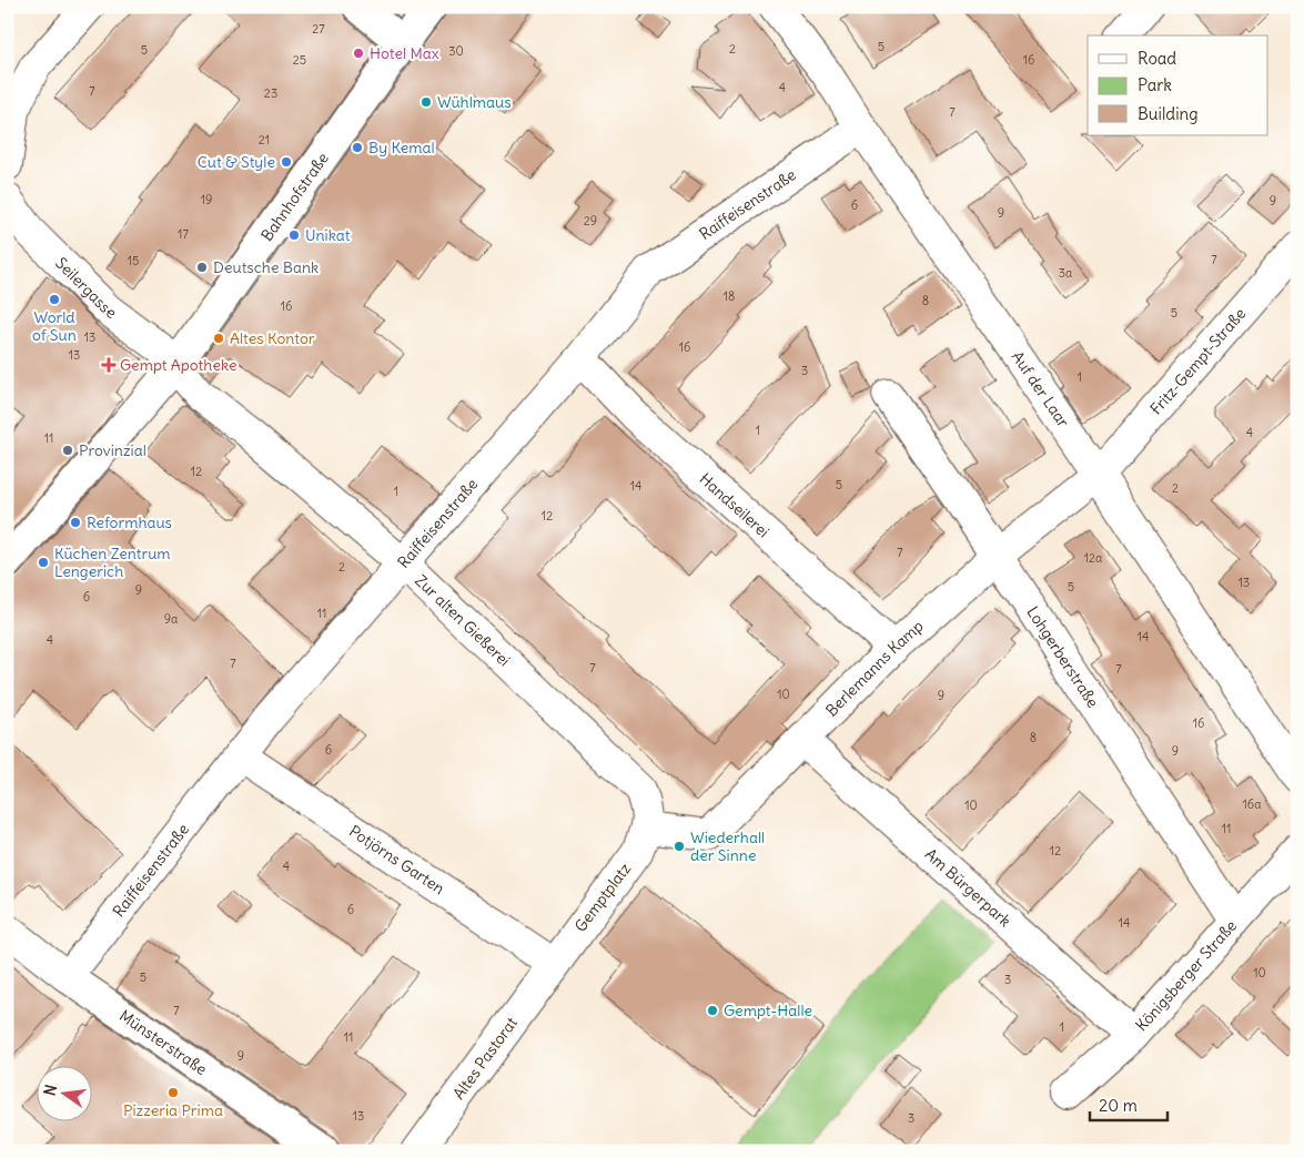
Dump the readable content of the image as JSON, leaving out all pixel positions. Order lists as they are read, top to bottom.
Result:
{
  "streets": {
    "street": [
      "Bahnhofstraße",
      "Raiffeisenstraße",
      "Seilergasse",
      "Fritz-Gempt-Straße",
      "Auf der Laar",
      "Handseilerei",
      "Zur alten Gießerei",
      "Lohgerberstraße",
      "Berlemanns Kamp",
      "Potjörns Garten",
      "Am Bürgerpark",
      "Gemptplatz",
      "Königsberger Straße",
      "Münsterstraße",
      "Altes Pastorat"
    ]
  },
  "crossings": [
    ["Bahnhofstraße", "Seilergasse"],
    ["Raiffeisenstraße", "Auf der Laar"],
    ["Raiffeisenstraße", "Handseilerei"],
    ["Raiffeisenstraße", "Zur alten Gießerei"],
    ["Raiffeisenstraße", "Potjörns Garten"],
    ["Raiffeisenstraße", "Münsterstraße"],
    ["Seilergasse", "Zur alten Gießerei"],
    ["Fritz-Gempt-Straße", "Auf der Laar"],
    ["Fritz-Gempt-Straße", "Berlemanns Kamp"],
    ["Auf der Laar", "Berlemanns Kamp"],
    ["Handseilerei", "Berlemanns Kamp"],
    ["Zur alten Gießerei", "Berlemanns Kamp"],
    ["Zur alten Gießerei", "Gemptplatz"],
    ["Lohgerberstraße", "Berlemanns Kamp"],
    ["Lohgerberstraße", "Königsberger Straße"],
    ["Berlemanns Kamp", "Am Bürgerpark"],
    ["Berlemanns Kamp", "Gemptplatz"],
    ["Potjörns Garten", "Gemptplatz"],
    ["Potjörns Garten", "Altes Pastorat"],
    ["Am Bürgerpark", "Königsberger Straße"],
    ["Gemptplatz", "Altes Pastorat"]
  ],
  "places": {
    "other": [
      "Hotel Max",
      "Wühlmaus",
      "By Kemal",
      "Cut & Style",
      "Unikat",
      "Deutsche Bank",
      "World of Sun",
      "Altes Kontor",
      "Provinzial",
      "Reformhaus",
      "Küchen Zentrum Lengerich",
      "Wiederhall der Sinne",
      "Gempt-Halle",
      "Pizzeria Prima"
    ],
    "health": ["Gempt Apotheke"]
  },
  "house_numbers": [
    "27",
    "5",
    "2",
    "5",
    "30",
    "25",
    "16",
    "4",
    "7",
    "23",
    "7",
    "21",
    "19",
    "9",
    "6",
    "9",
    "29",
    "17",
    "7",
    "15",
    "3a",
    "18",
    "8",
    "16",
    "5",
    "13",
    "16",
    "13",
    "3",
    "1",
    "1",
    "4",
    "11",
    "12",
    "5",
    "14",
    "2",
    "1",
    "12",
    "7",
    "12a",
    "2",
    "13",
    "5",
    "9",
    "6",
    "11",
    "9a",
    "14",
    "4",
    "7",
    "7",
    "7",
    "10",
    "9",
    "16",
    "8",
    "6",
    "9",
    "16a",
    "10",
    "11",
    "12",
    "4",
    "6",
    "14",
    "10",
    "5",
    "3",
    "7",
    "1",
    "11",
    "9",
    "13",
    "3"
  ],
  "legend": ["Road", "Park", "Building"],
  "scale_bar": "20 m",
  "north": "left"
}
